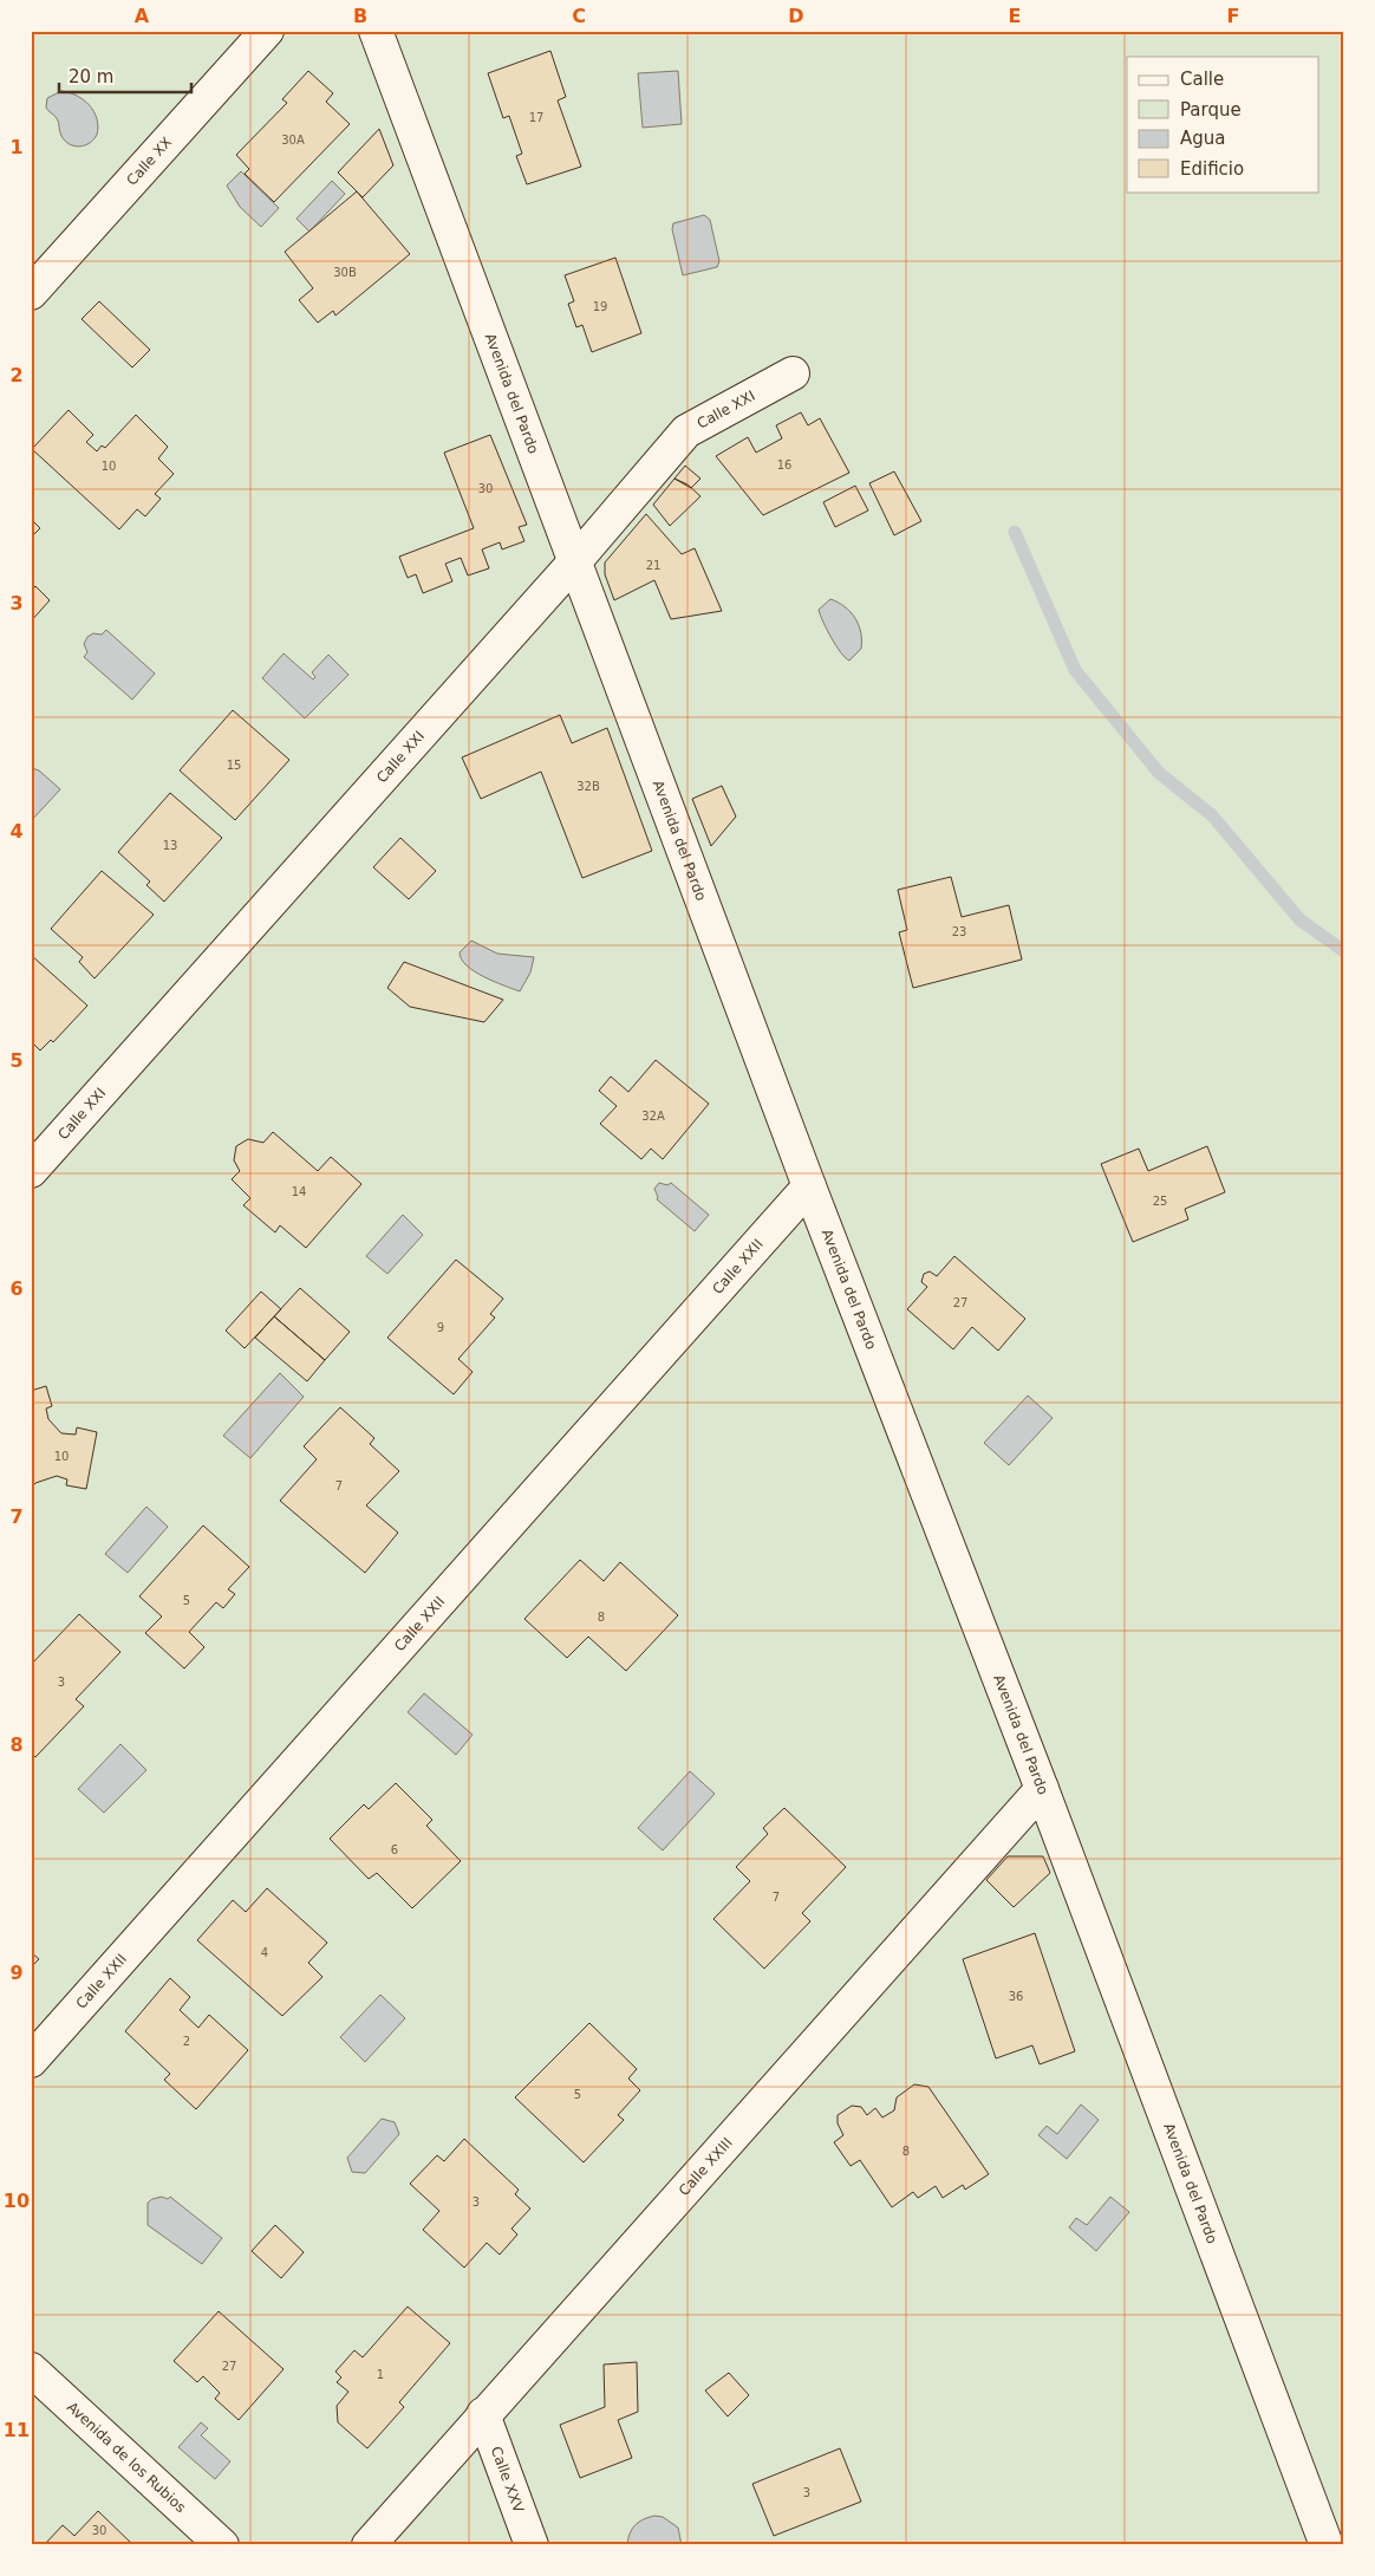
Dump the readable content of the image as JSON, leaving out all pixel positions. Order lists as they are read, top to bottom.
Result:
{
  "streets": {
    "street": [
      "Calle XX",
      "Avenida del Pardo",
      "Calle XXI",
      "Calle XXII",
      "Calle XXIII",
      "Avenida de los Rubios",
      "Calle XXV"
    ]
  },
  "crossings": [
    ["Avenida del Pardo", "Calle XXI"],
    ["Avenida del Pardo", "Calle XXII"],
    ["Avenida del Pardo", "Calle XXIII"],
    ["Calle XXIII", "Calle XXV"]
  ],
  "house_numbers": [
    "17",
    "30A",
    "30B",
    "19",
    "16",
    "10",
    "30",
    "21",
    "15",
    "32B",
    "13",
    "23",
    "32A",
    "14",
    "25",
    "27",
    "9",
    "10",
    "7",
    "5",
    "8",
    "3",
    "6",
    "7",
    "4",
    "36",
    "2",
    "5",
    "8",
    "3",
    "27",
    "1",
    "3",
    "30"
  ],
  "legend": [
    "Calle",
    "Parque",
    "Agua",
    "Edificio"
  ],
  "scale_bar": "20 m",
  "grid": {
    "columns": [
      "A",
      "B",
      "C",
      "D",
      "E",
      "F"
    ],
    "rows": [
      "1",
      "2",
      "3",
      "4",
      "5",
      "6",
      "7",
      "8",
      "9",
      "10",
      "11"
    ]
  }
}
